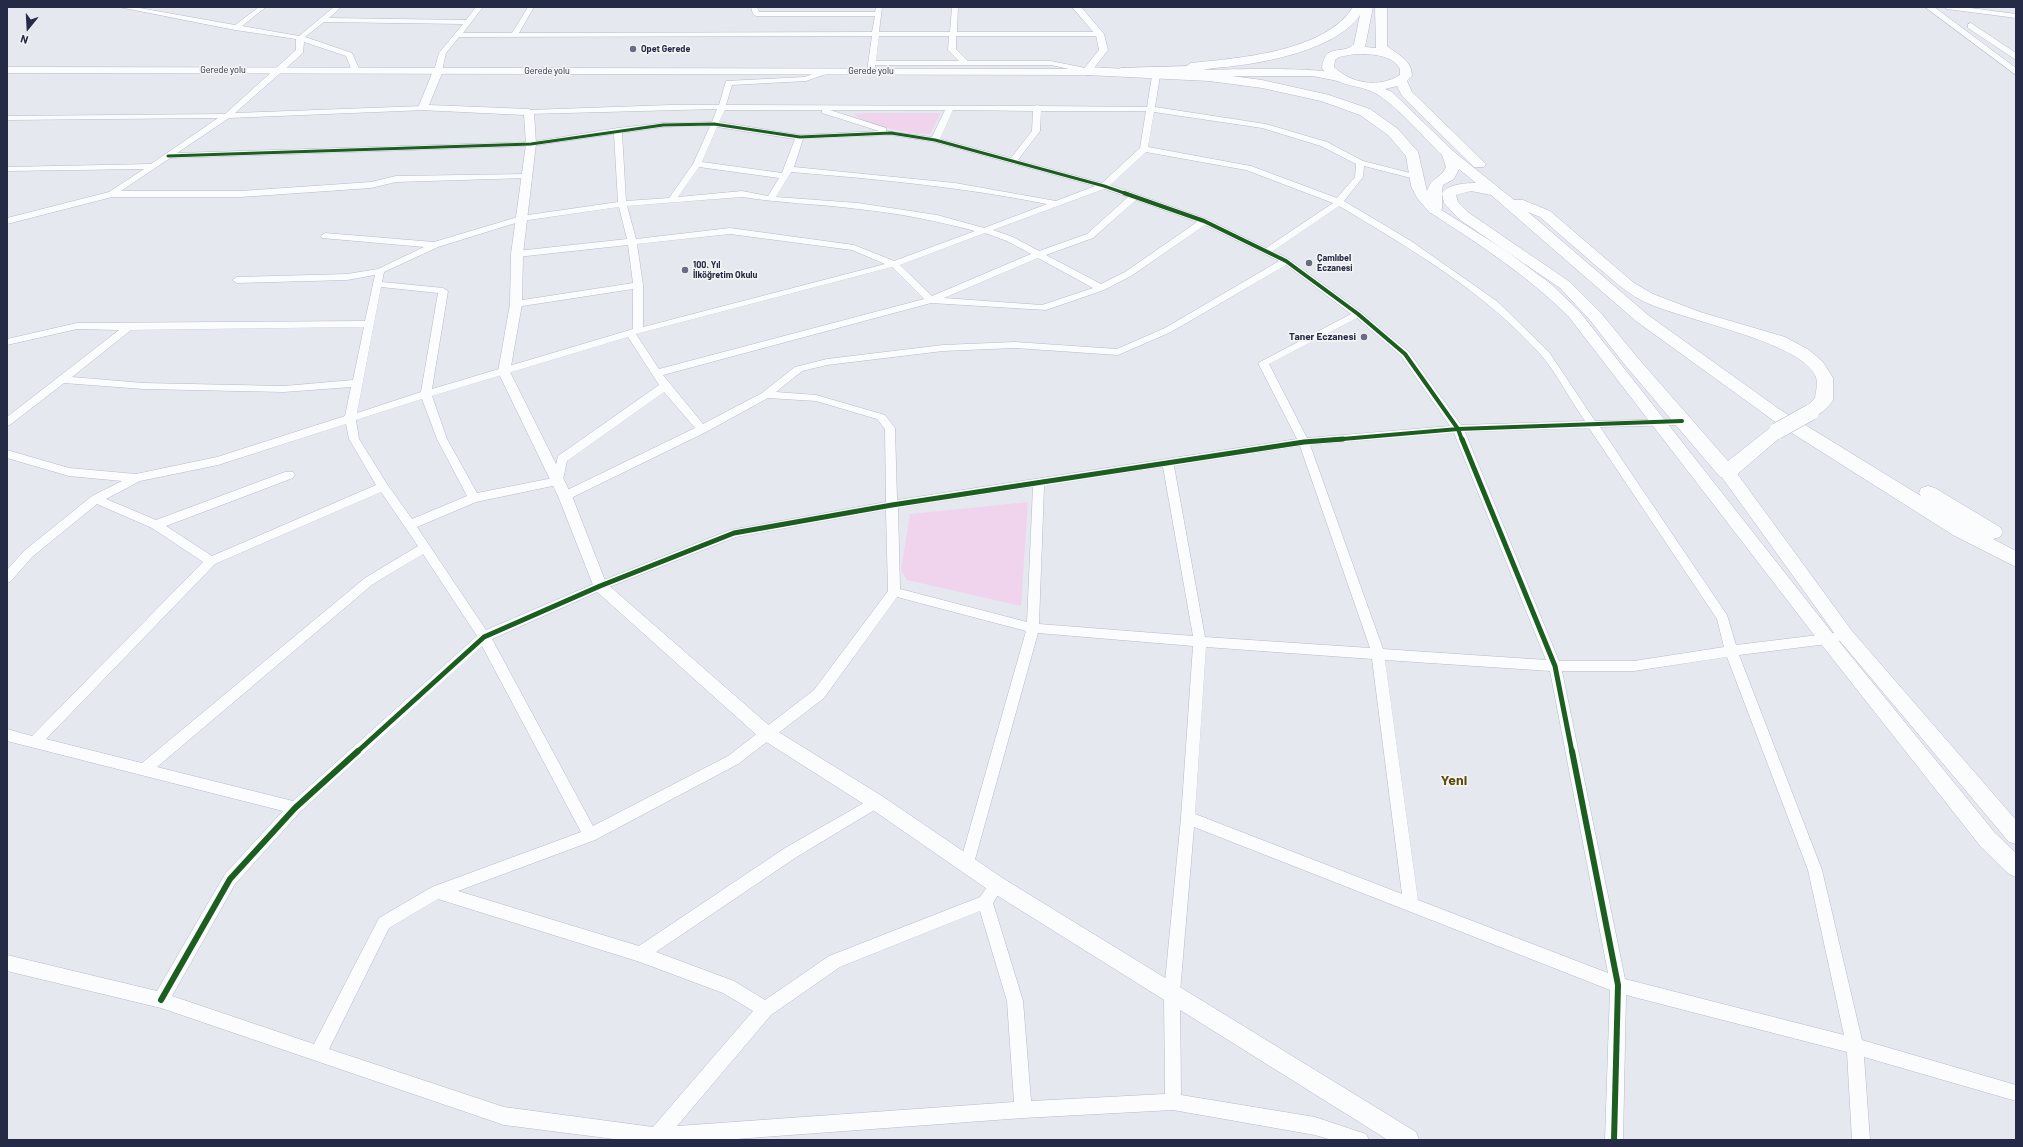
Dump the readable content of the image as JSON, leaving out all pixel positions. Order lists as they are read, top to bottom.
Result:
{
  "streets": {
    "main road": ["Gerede yolu"]
  },
  "districts": ["Yeni"],
  "places": [
    "Opet Gerede",
    "Çamlıbel Eczanesi",
    "100. Yıl İlköğretim Okulu",
    "Taner Eczanesi"
  ],
  "north": "bottom"
}
